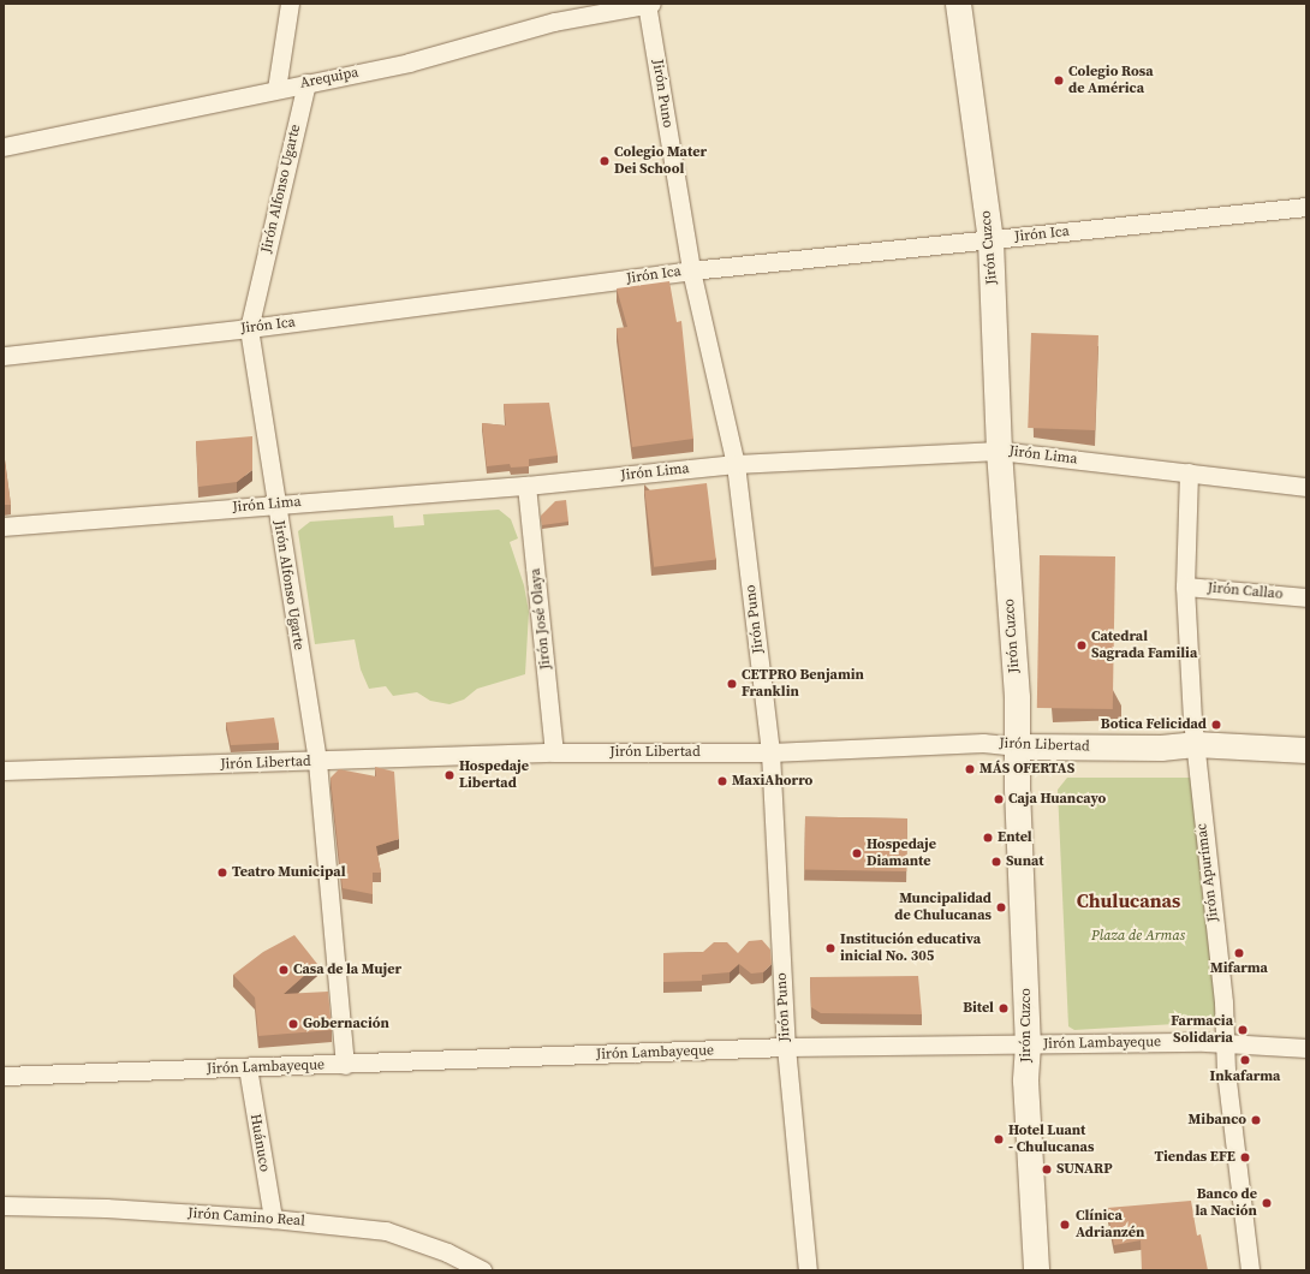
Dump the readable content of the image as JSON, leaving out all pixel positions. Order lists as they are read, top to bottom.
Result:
{
  "streets": {
    "street": [
      "Arequipa",
      "Jirón Puno",
      "Jirón Alfonso Ugarte",
      "Jirón Ica",
      "Jirón Cuzco",
      "Jirón Lima",
      "Jirón Callao",
      "Jirón José Olaya",
      "Jirón Libertad",
      "Jirón Apurímac",
      "Jirón Lambayeque",
      "Huánuco",
      "Jirón Camino Real"
    ]
  },
  "crossings": [
    ["Arequipa", "Jirón Puno"],
    ["Arequipa", "Jirón Alfonso Ugarte"],
    ["Jirón Puno", "Jirón Ica"],
    ["Jirón Puno", "Jirón Lima"],
    ["Jirón Puno", "Jirón Libertad"],
    ["Jirón Puno", "Jirón Lambayeque"],
    ["Jirón Alfonso Ugarte", "Jirón Ica"],
    ["Jirón Alfonso Ugarte", "Jirón Lima"],
    ["Jirón Alfonso Ugarte", "Jirón Libertad"],
    ["Jirón Alfonso Ugarte", "Jirón Lambayeque"],
    ["Jirón Ica", "Jirón Cuzco"],
    ["Jirón Cuzco", "Jirón Lima"],
    ["Jirón Cuzco", "Jirón Libertad"],
    ["Jirón Cuzco", "Jirón Lambayeque"],
    ["Jirón Lima", "Jirón José Olaya"],
    ["Jirón Lima", "Jirón Apurímac"],
    ["Jirón Callao", "Jirón Apurímac"],
    ["Jirón José Olaya", "Jirón Libertad"],
    ["Jirón Libertad", "Jirón Apurímac"],
    ["Jirón Apurímac", "Jirón Lambayeque"],
    ["Jirón Lambayeque", "Huánuco"],
    ["Huánuco", "Jirón Camino Real"]
  ],
  "districts": ["Chulucanas"],
  "parks": ["Plaza de Armas"],
  "places": [
    "Colegio Rosa de América",
    "Colegio Mater Dei School",
    "Catedral Sagrada Familia",
    "CETPRO Benjamin Franklin",
    "Botica Felicidad",
    "MÁS OFERTAS",
    "Hospedaje Libertad",
    "MaxiAhorro",
    "Caja Huancayo",
    "Entel",
    "Hospedaje Diamante",
    "Sunat",
    "Teatro Municipal",
    "Muncipalidad de Chulucanas",
    "Institución educativa inicial No. 305",
    "Mifarma",
    "Casa de la Mujer",
    "Bitel",
    "Gobernación",
    "Farmacia Solidaria",
    "Inkafarma",
    "Mibanco",
    "Hotel Luant - Chulucanas",
    "Tiendas EFE",
    "SUNARP",
    "Banco de la Nación",
    "Clínica Adrianzén"
  ]
}
